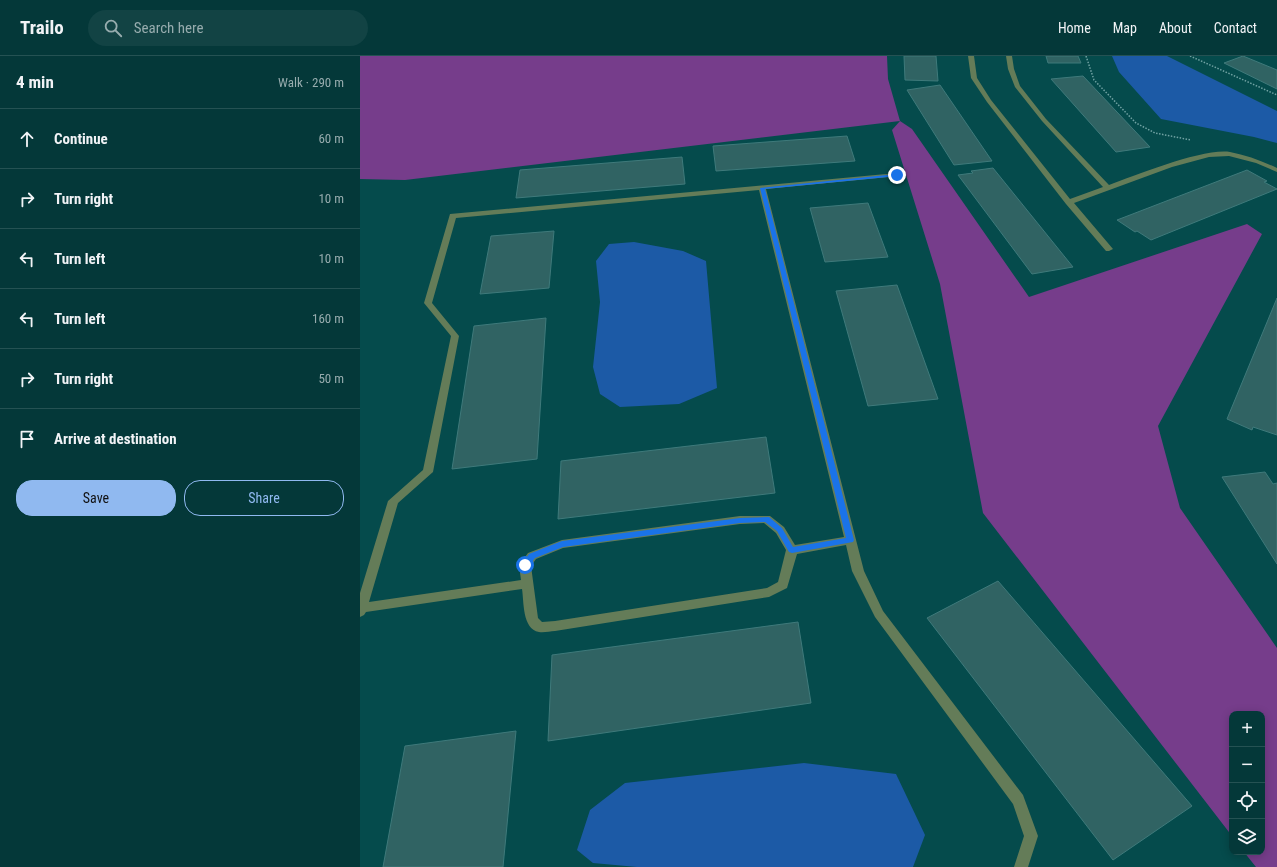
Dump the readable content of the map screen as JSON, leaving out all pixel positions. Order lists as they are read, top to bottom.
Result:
{
  "page": {
    "header": "Trailo",
    "search": "Search here",
    "nav": [
      "Home",
      "Map",
      "About",
      "Contact"
    ],
    "heading": ["4 min", "Walk · 290 m"],
    "list": [
      ["Continue", "60 m"],
      ["Turn right", "10 m"],
      ["Turn left", "10 m"],
      ["Turn left", "160 m"],
      ["Turn right", "50 m"],
      "Arrive at destination"
    ],
    "buttons": ["Save", "Share"],
    "map_buttons": ["+", "−"]
  }
}
